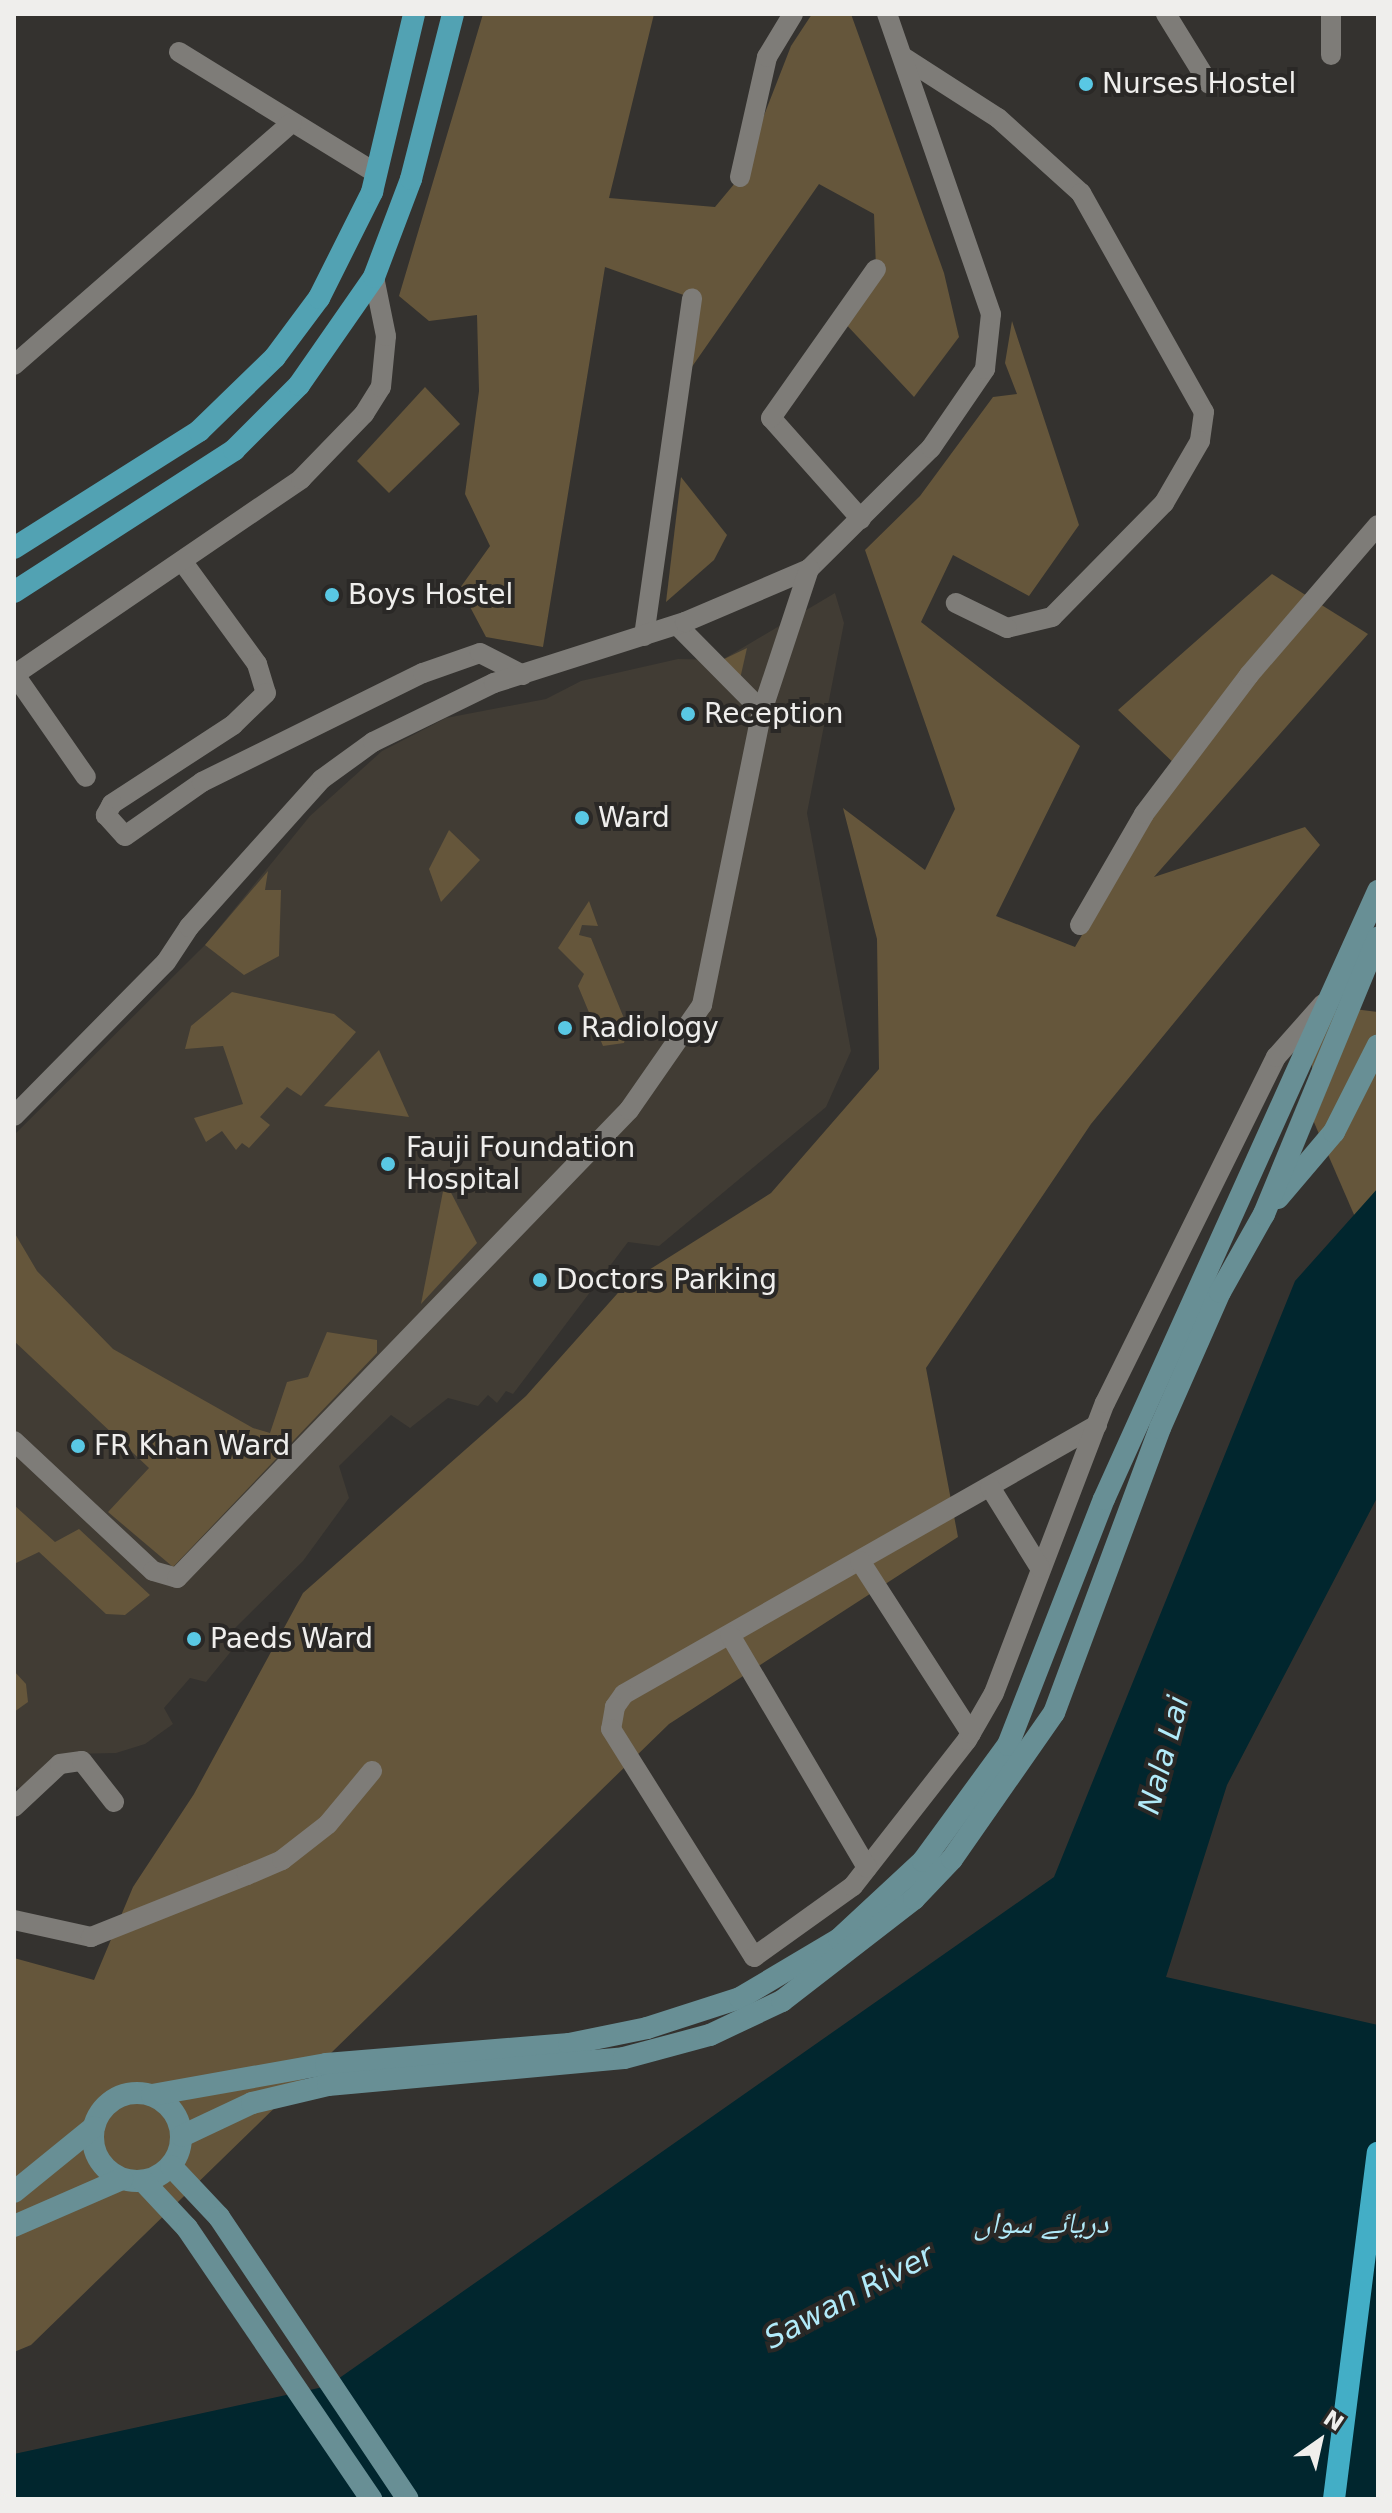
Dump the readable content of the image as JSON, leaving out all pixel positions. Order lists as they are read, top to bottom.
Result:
{
  "water": ["Nala Lai", "دریائے سواں", "Sawan River"],
  "places": [
    "Nurses Hostel",
    "Boys Hostel",
    "Reception",
    "Ward",
    "Radiology",
    "Fauji Foundation Hospital",
    "Doctors Parking",
    "FR Khan Ward",
    "Paeds Ward"
  ],
  "north": "top right"
}
